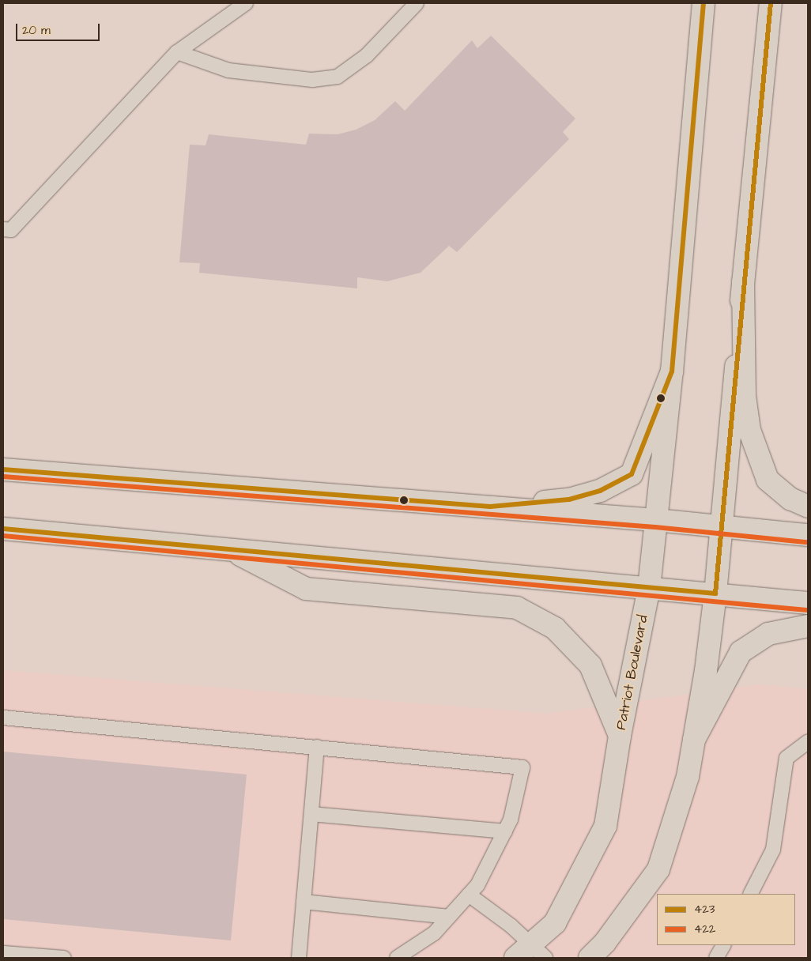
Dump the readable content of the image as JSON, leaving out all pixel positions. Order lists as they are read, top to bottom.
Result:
{
  "streets": {
    "main road": ["Patriot Boulevard"]
  },
  "lines": ["transit line 423", "transit line 422"],
  "legend": ["423", "422"],
  "scale_bar": "20 m"
}
